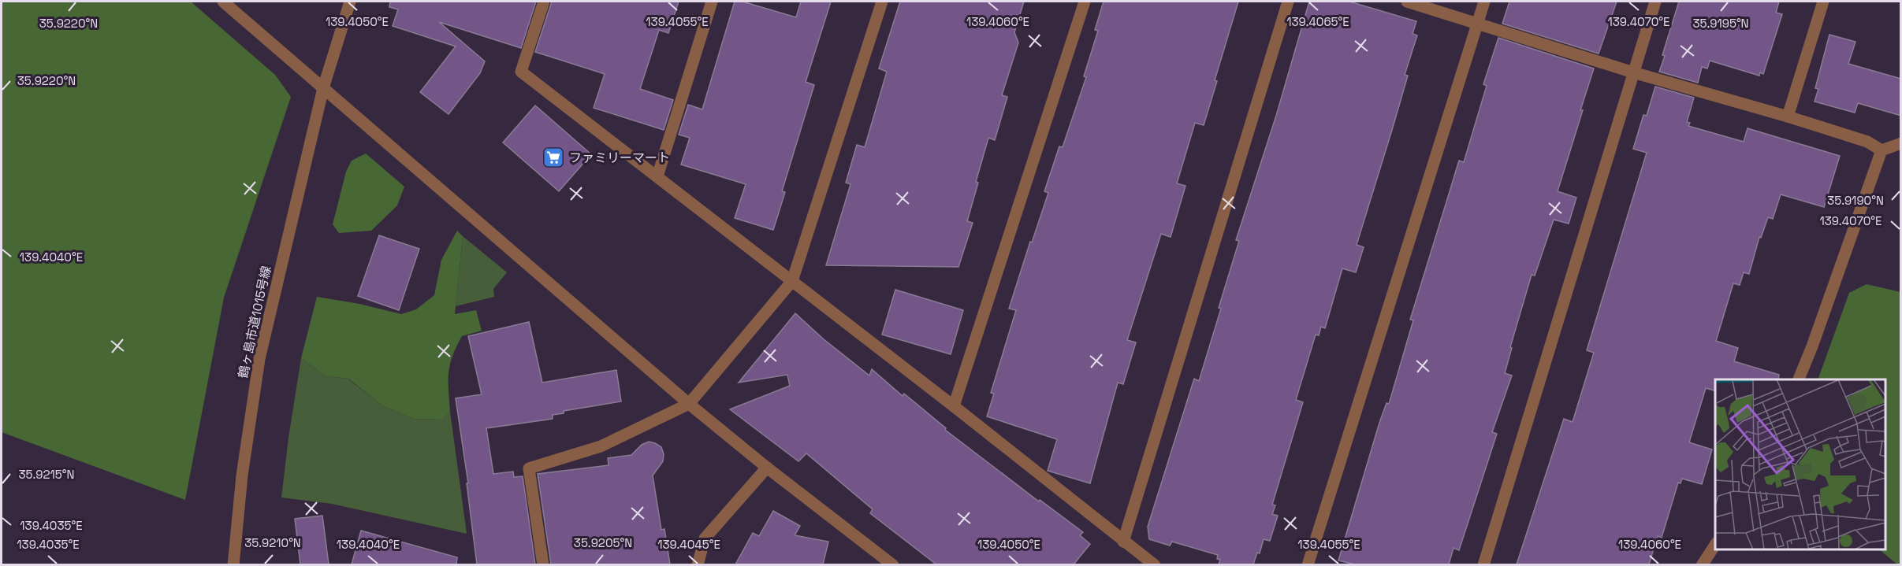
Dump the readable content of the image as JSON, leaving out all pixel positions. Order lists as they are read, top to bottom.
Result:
{
  "streets": {
    "street": ["鶴ヶ島市道1015号線"]
  },
  "places": {
    "supermarket": ["ファミリーマート"]
  },
  "coordinates": [
    "139.4060°E",
    "139.4050°E",
    "139.4055°E",
    "139.4065°E",
    "139.4070°E",
    "35.9220°N",
    "35.9195°N",
    "35.9190°N",
    "139.4040°E",
    "35.9215°N",
    "139.4035°E",
    "35.9210°N",
    "35.9205°N",
    "139.4045°E"
  ]
}
